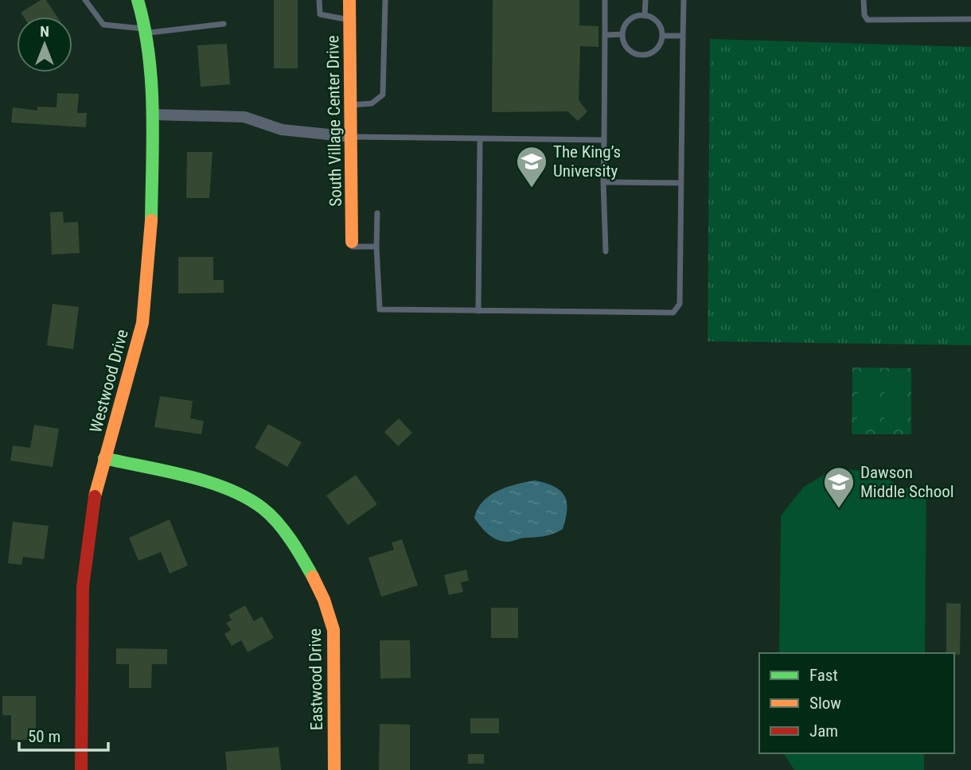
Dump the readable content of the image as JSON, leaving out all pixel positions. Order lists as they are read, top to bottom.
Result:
{
  "streets": {
    "street": ["South Village Center Drive", "Westwood Drive", "Eastwood Drive"]
  },
  "crossings": [
    ["Westwood Drive", "Eastwood Drive"]
  ],
  "places": {
    "school or university": ["The King’s University", "Dawson Middle School"]
  },
  "legend": ["Fast", "Slow", "Jam"],
  "scale_bar": "50 m",
  "north": "top"
}
